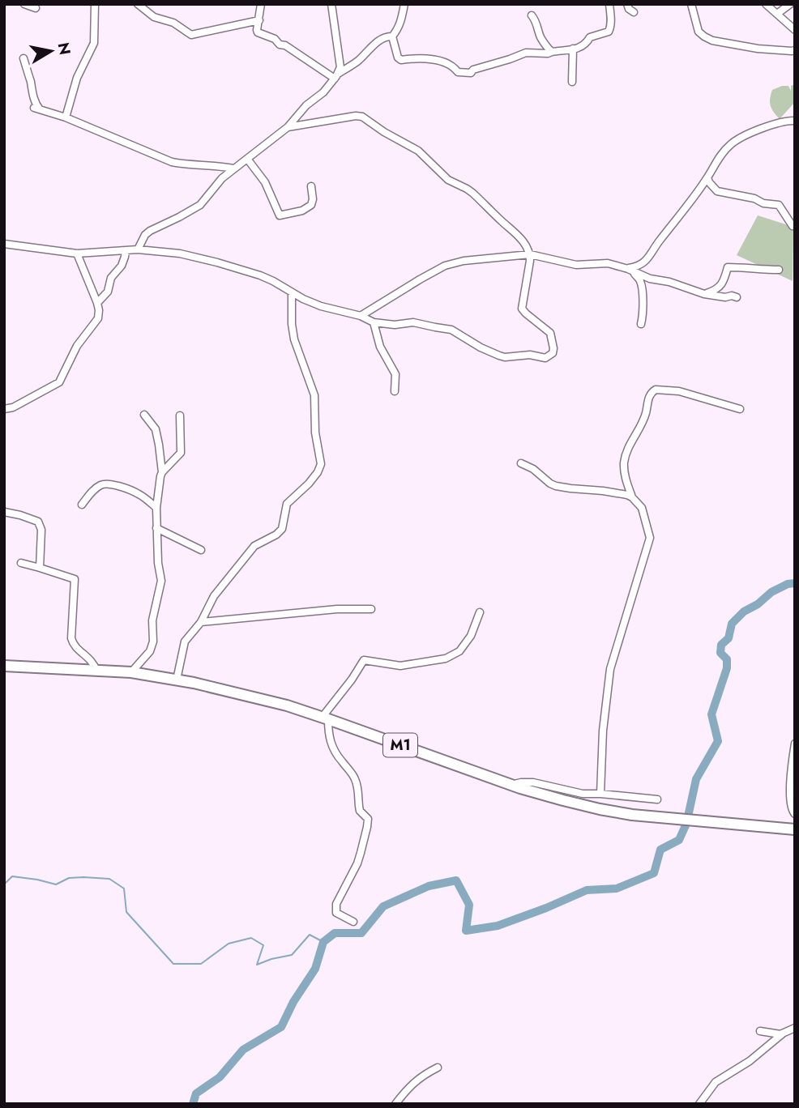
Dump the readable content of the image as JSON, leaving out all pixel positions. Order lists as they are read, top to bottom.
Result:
{
  "streets": {
    "highway": ["M1"]
  },
  "north": "right"
}
